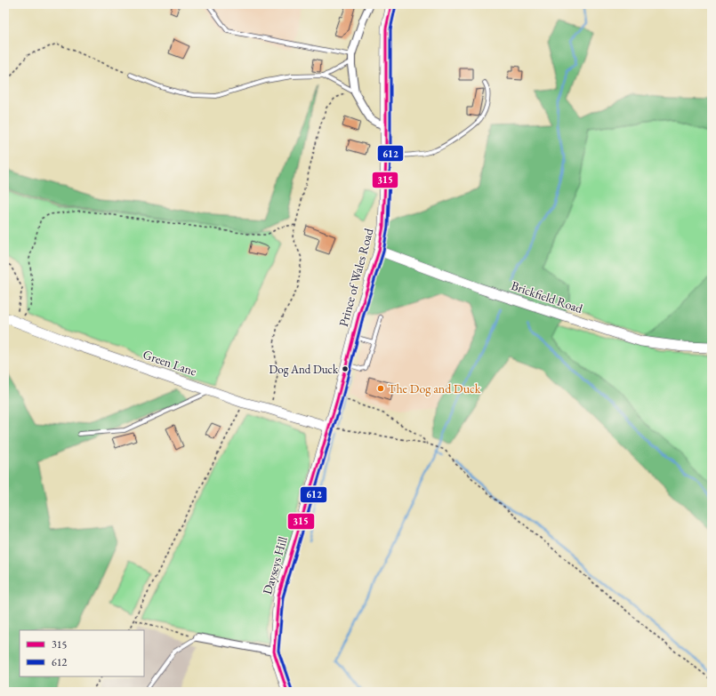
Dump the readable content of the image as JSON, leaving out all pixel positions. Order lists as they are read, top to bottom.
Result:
{
  "streets": {
    "street": [
      "Prince of Wales Road",
      "Brickfield Road",
      "Green Lane",
      "Dayseys Hill"
    ]
  },
  "crossings": [
    ["Prince of Wales Road", "Brickfield Road"],
    ["Prince of Wales Road", "Green Lane"],
    ["Prince of Wales Road", "Dayseys Hill"],
    ["Green Lane", "Dayseys Hill"]
  ],
  "places": ["Dog And Duck", "The Dog and Duck"],
  "lines": ["transit line 315", "transit line 612"],
  "legend": ["315", "612"]
}
